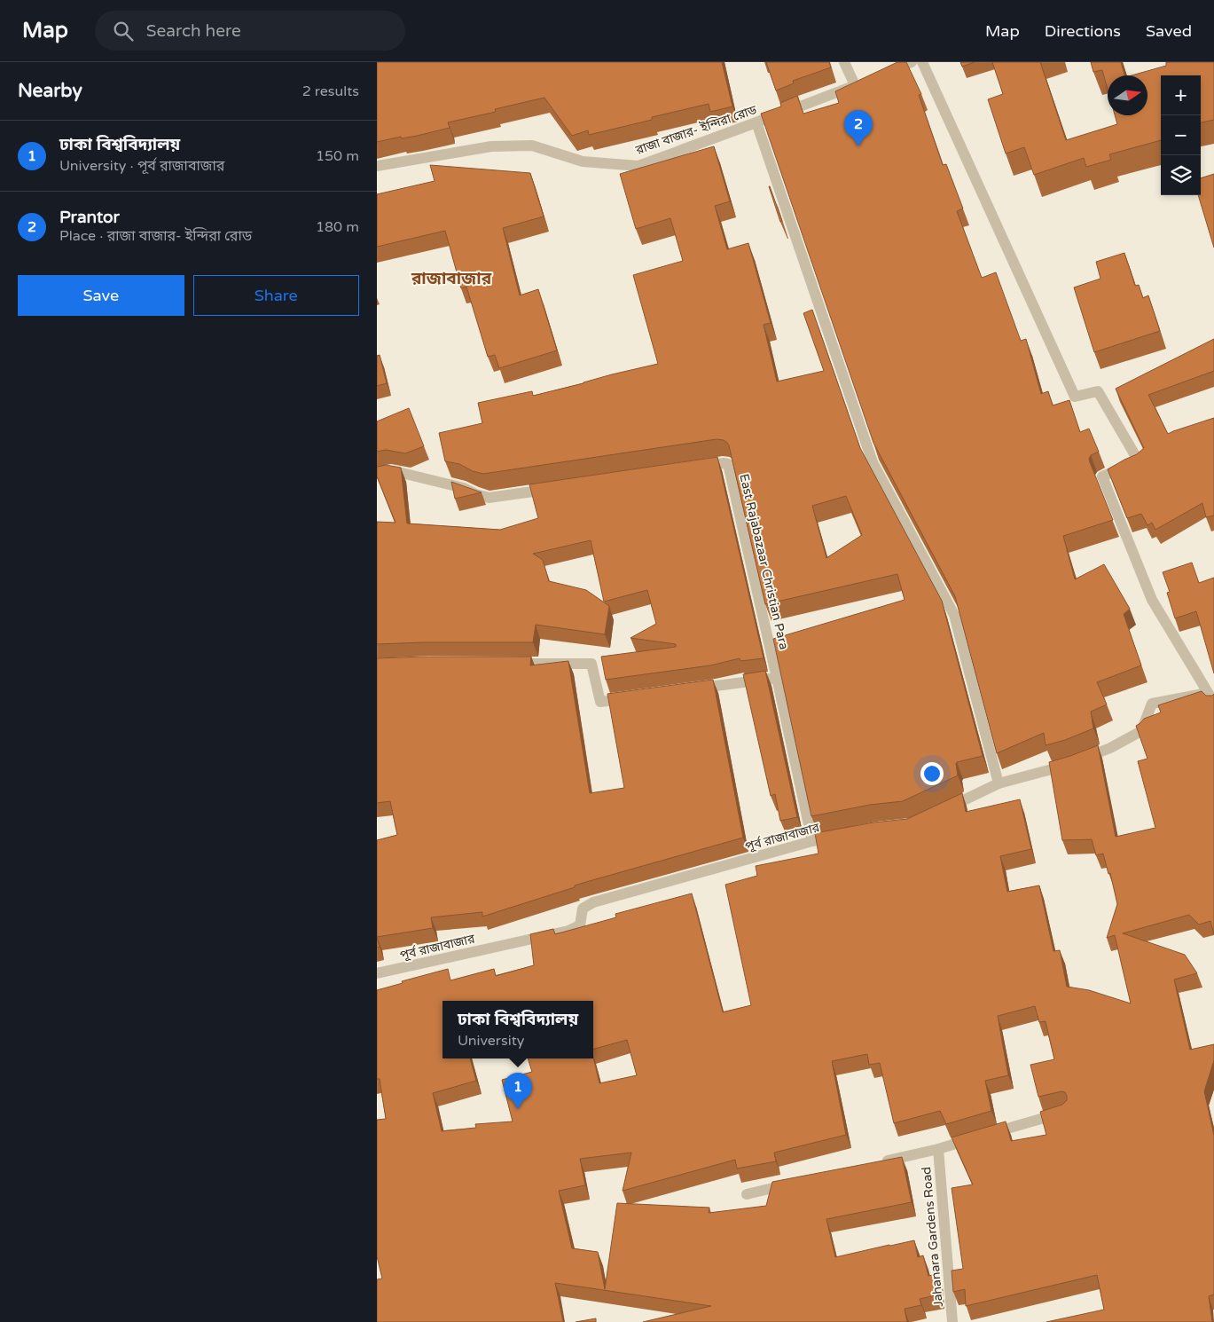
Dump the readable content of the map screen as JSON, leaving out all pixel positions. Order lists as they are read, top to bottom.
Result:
{
  "streets": {
    "street": [
      "রাজা বাজার- ইন্দিরা রোড",
      "East Rajabazaar Christian Para",
      "পূর্ব রাজাবাজার",
      "Jahanara Gardens Road"
    ]
  },
  "crossings": [
    ["East Rajabazaar Christian Para", "পূর্ব রাজাবাজার"]
  ],
  "districts": ["রাজাবাজার"],
  "north": "right",
  "page": {
    "header": "Map",
    "search": "Search here",
    "nav": ["Map", "Directions", "Saved"],
    "heading": ["Nearby", "2 results"],
    "map_buttons": ["+", "−"],
    "pins": ["2", "1"],
    "list": [
      {
        "mark": "1",
        "name": "ঢাকা বিশ্ববিদ্যালয়",
        "note": "University · পূর্ব রাজাবাজার",
        "value": "150 m"
      },
      {
        "mark": "2",
        "name": "Prantor",
        "note": "Place · রাজা বাজার- ইন্দিরা রোড",
        "value": "180 m"
      }
    ],
    "buttons": ["Save", "Share"],
    "popup": ["ঢাকা বিশ্ববিদ্যালয়", "University"]
  }
}
